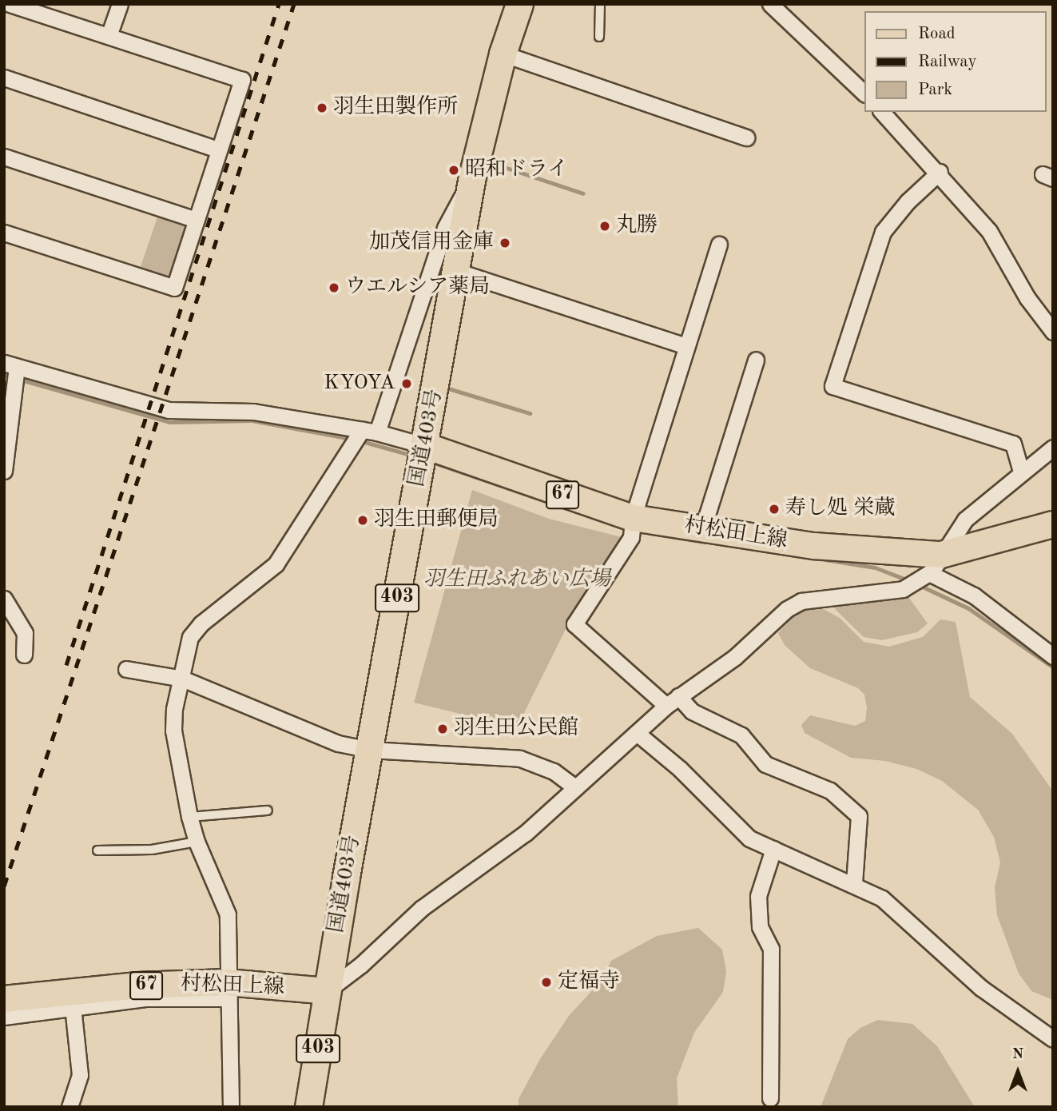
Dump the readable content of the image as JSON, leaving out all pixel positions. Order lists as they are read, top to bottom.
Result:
{
  "streets": {
    "highway": ["国道403号", "403"],
    "main road": ["67", "村松田上線"]
  },
  "crossings": [
    ["国道403号", "村松田上線"]
  ],
  "parks": ["羽生田ふれあい広場"],
  "places": [
    "羽生田製作所",
    "昭和ドライ",
    "丸勝",
    "加茂信用金庫",
    "ウエルシア薬局",
    "KYOYA",
    "寿し処 栄蔵",
    "羽生田郵便局",
    "羽生田公民館",
    "定福寺"
  ],
  "legend": ["Road", "Railway", "Park"],
  "north": "top"
}
